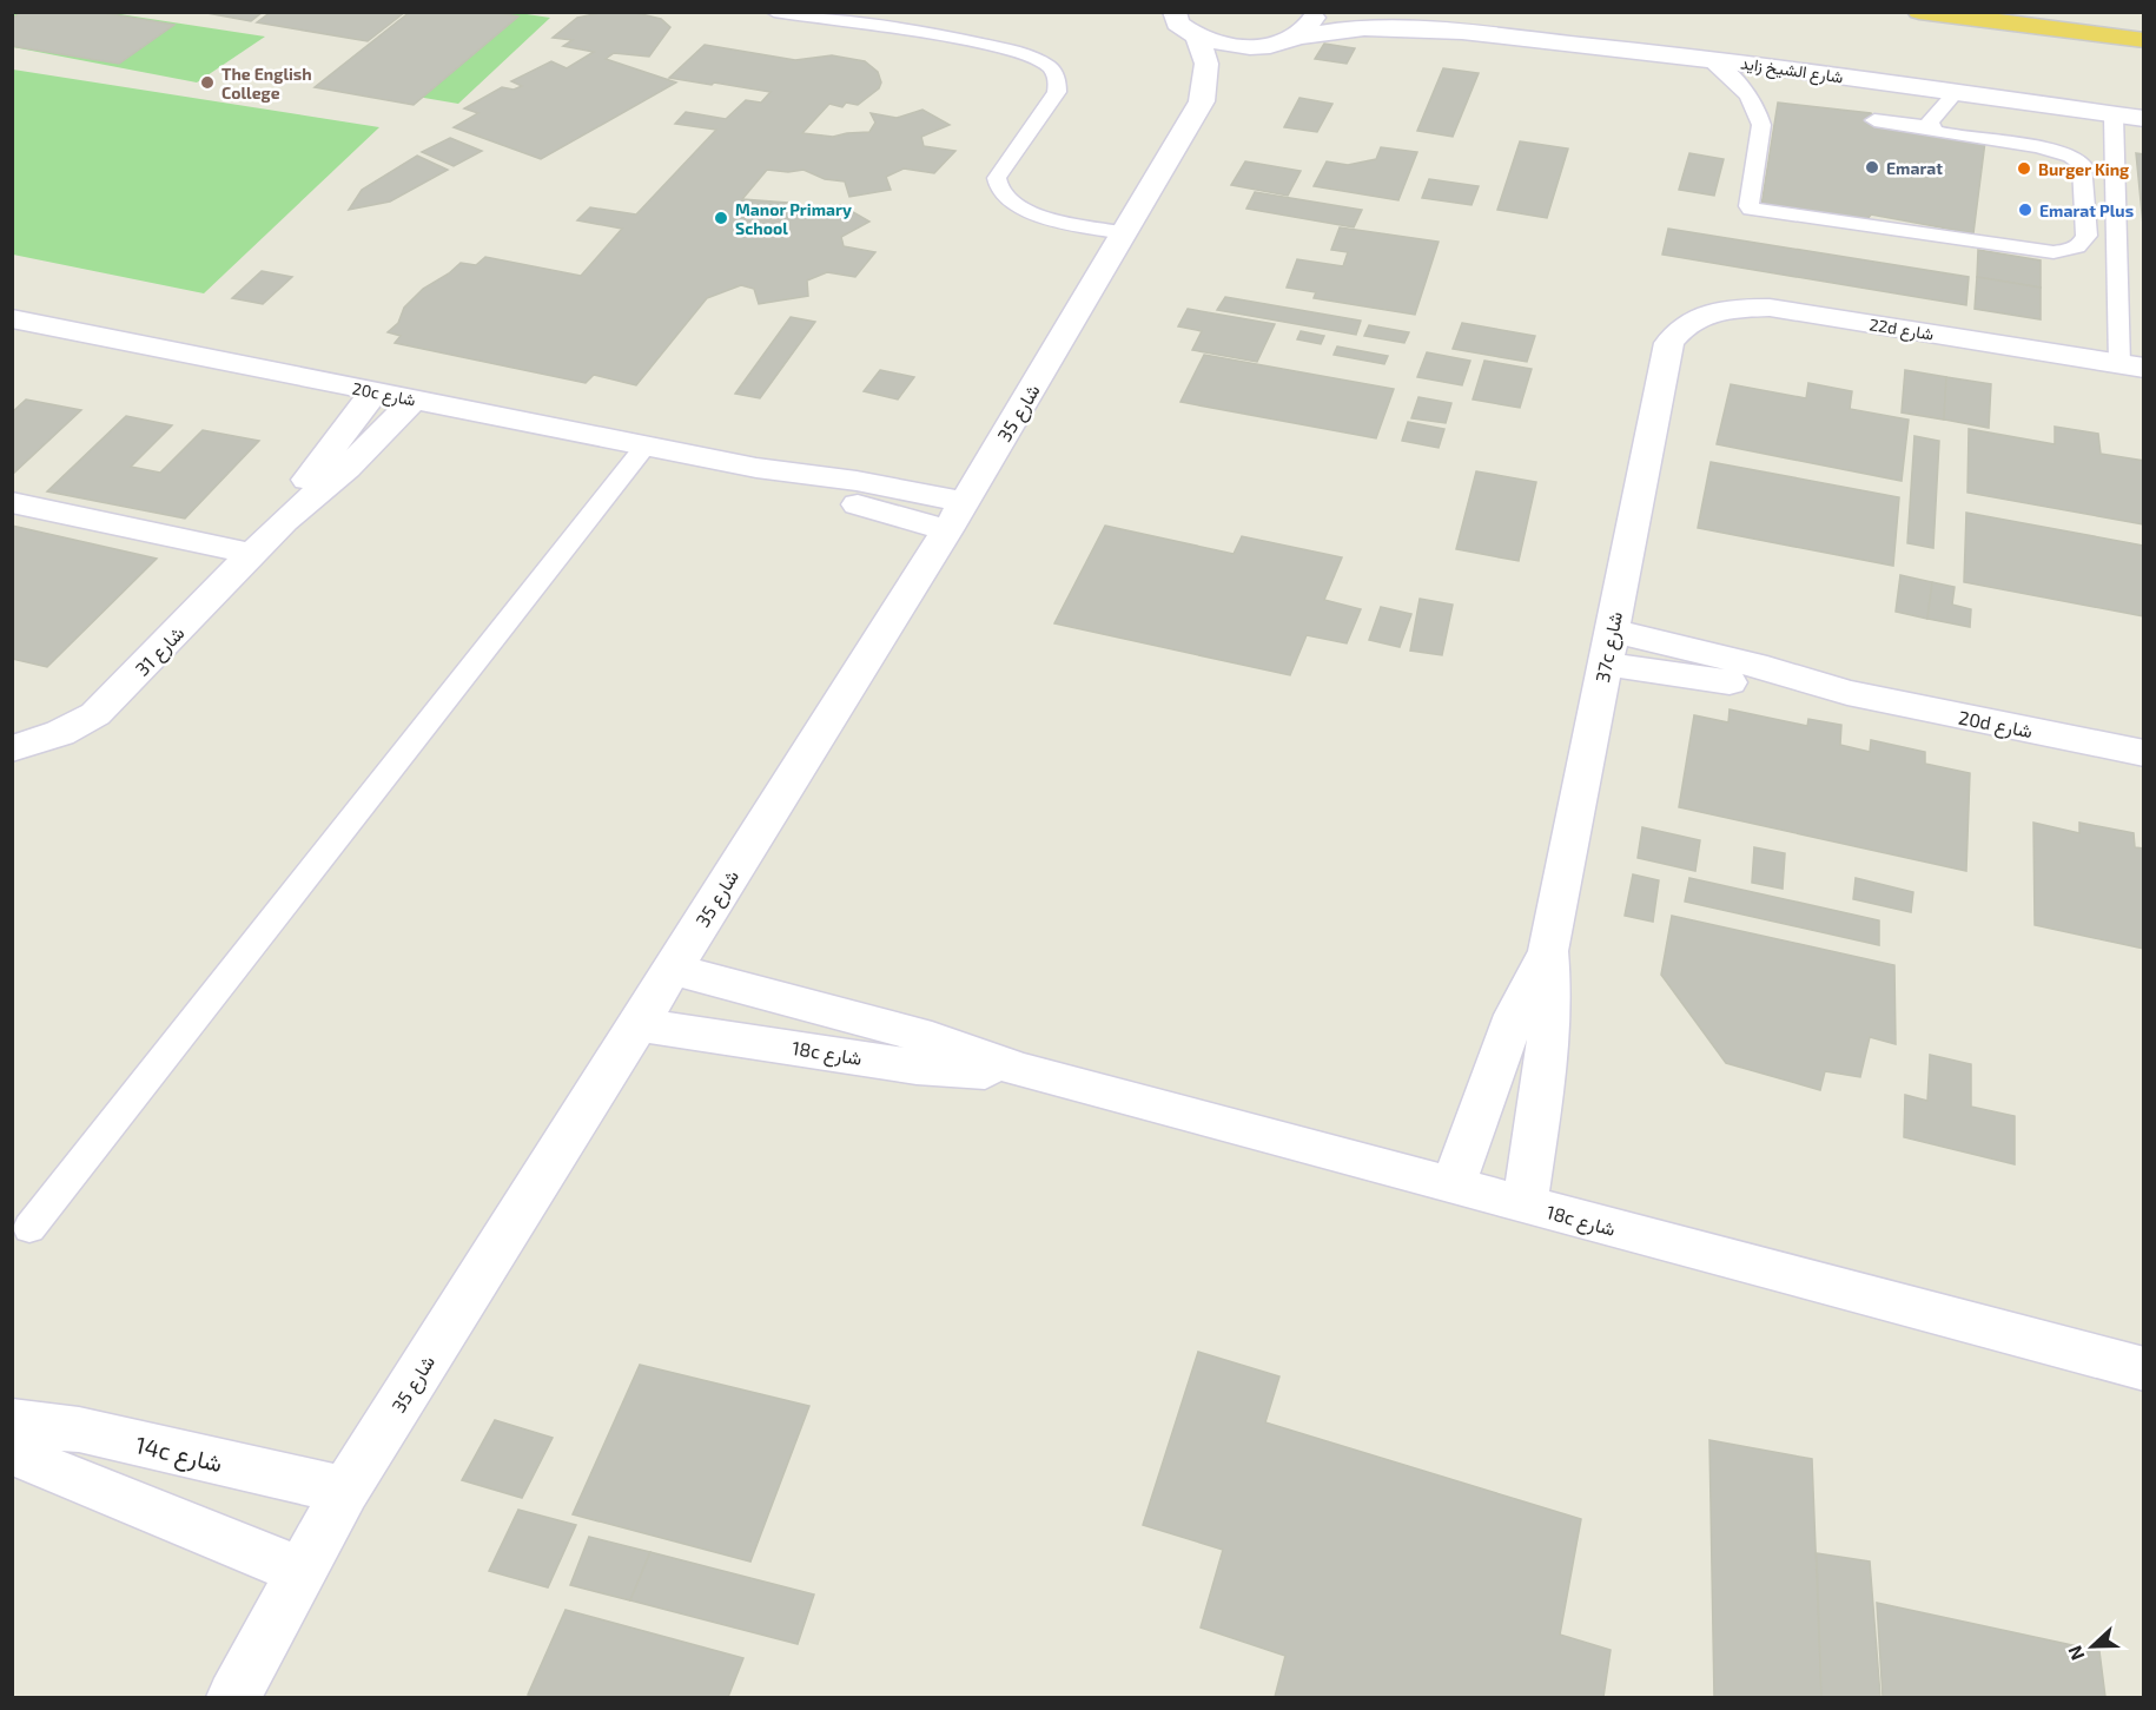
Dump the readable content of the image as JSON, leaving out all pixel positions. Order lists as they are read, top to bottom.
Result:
{
  "streets": {
    "street": [
      "شارع الشيخ زايد",
      "22d شارع",
      "20c شارع",
      "شارع 35",
      "37c شارع",
      "شارع 31",
      "20d شارع",
      "18c شارع",
      "14c شارع"
    ]
  },
  "crossings": [
    ["22d شارع", "37c شارع"],
    ["20c شارع", "شارع 35"],
    ["20c شارع", "شارع 31"],
    ["شارع 35", "18c شارع"],
    ["شارع 35", "14c شارع"],
    ["37c شارع", "20d شارع"],
    ["37c شارع", "18c شارع"]
  ],
  "places": [
    "The English College",
    "Emarat",
    "Burger King",
    "Emarat Plus",
    "Manor Primary School"
  ],
  "north": "left"
}
